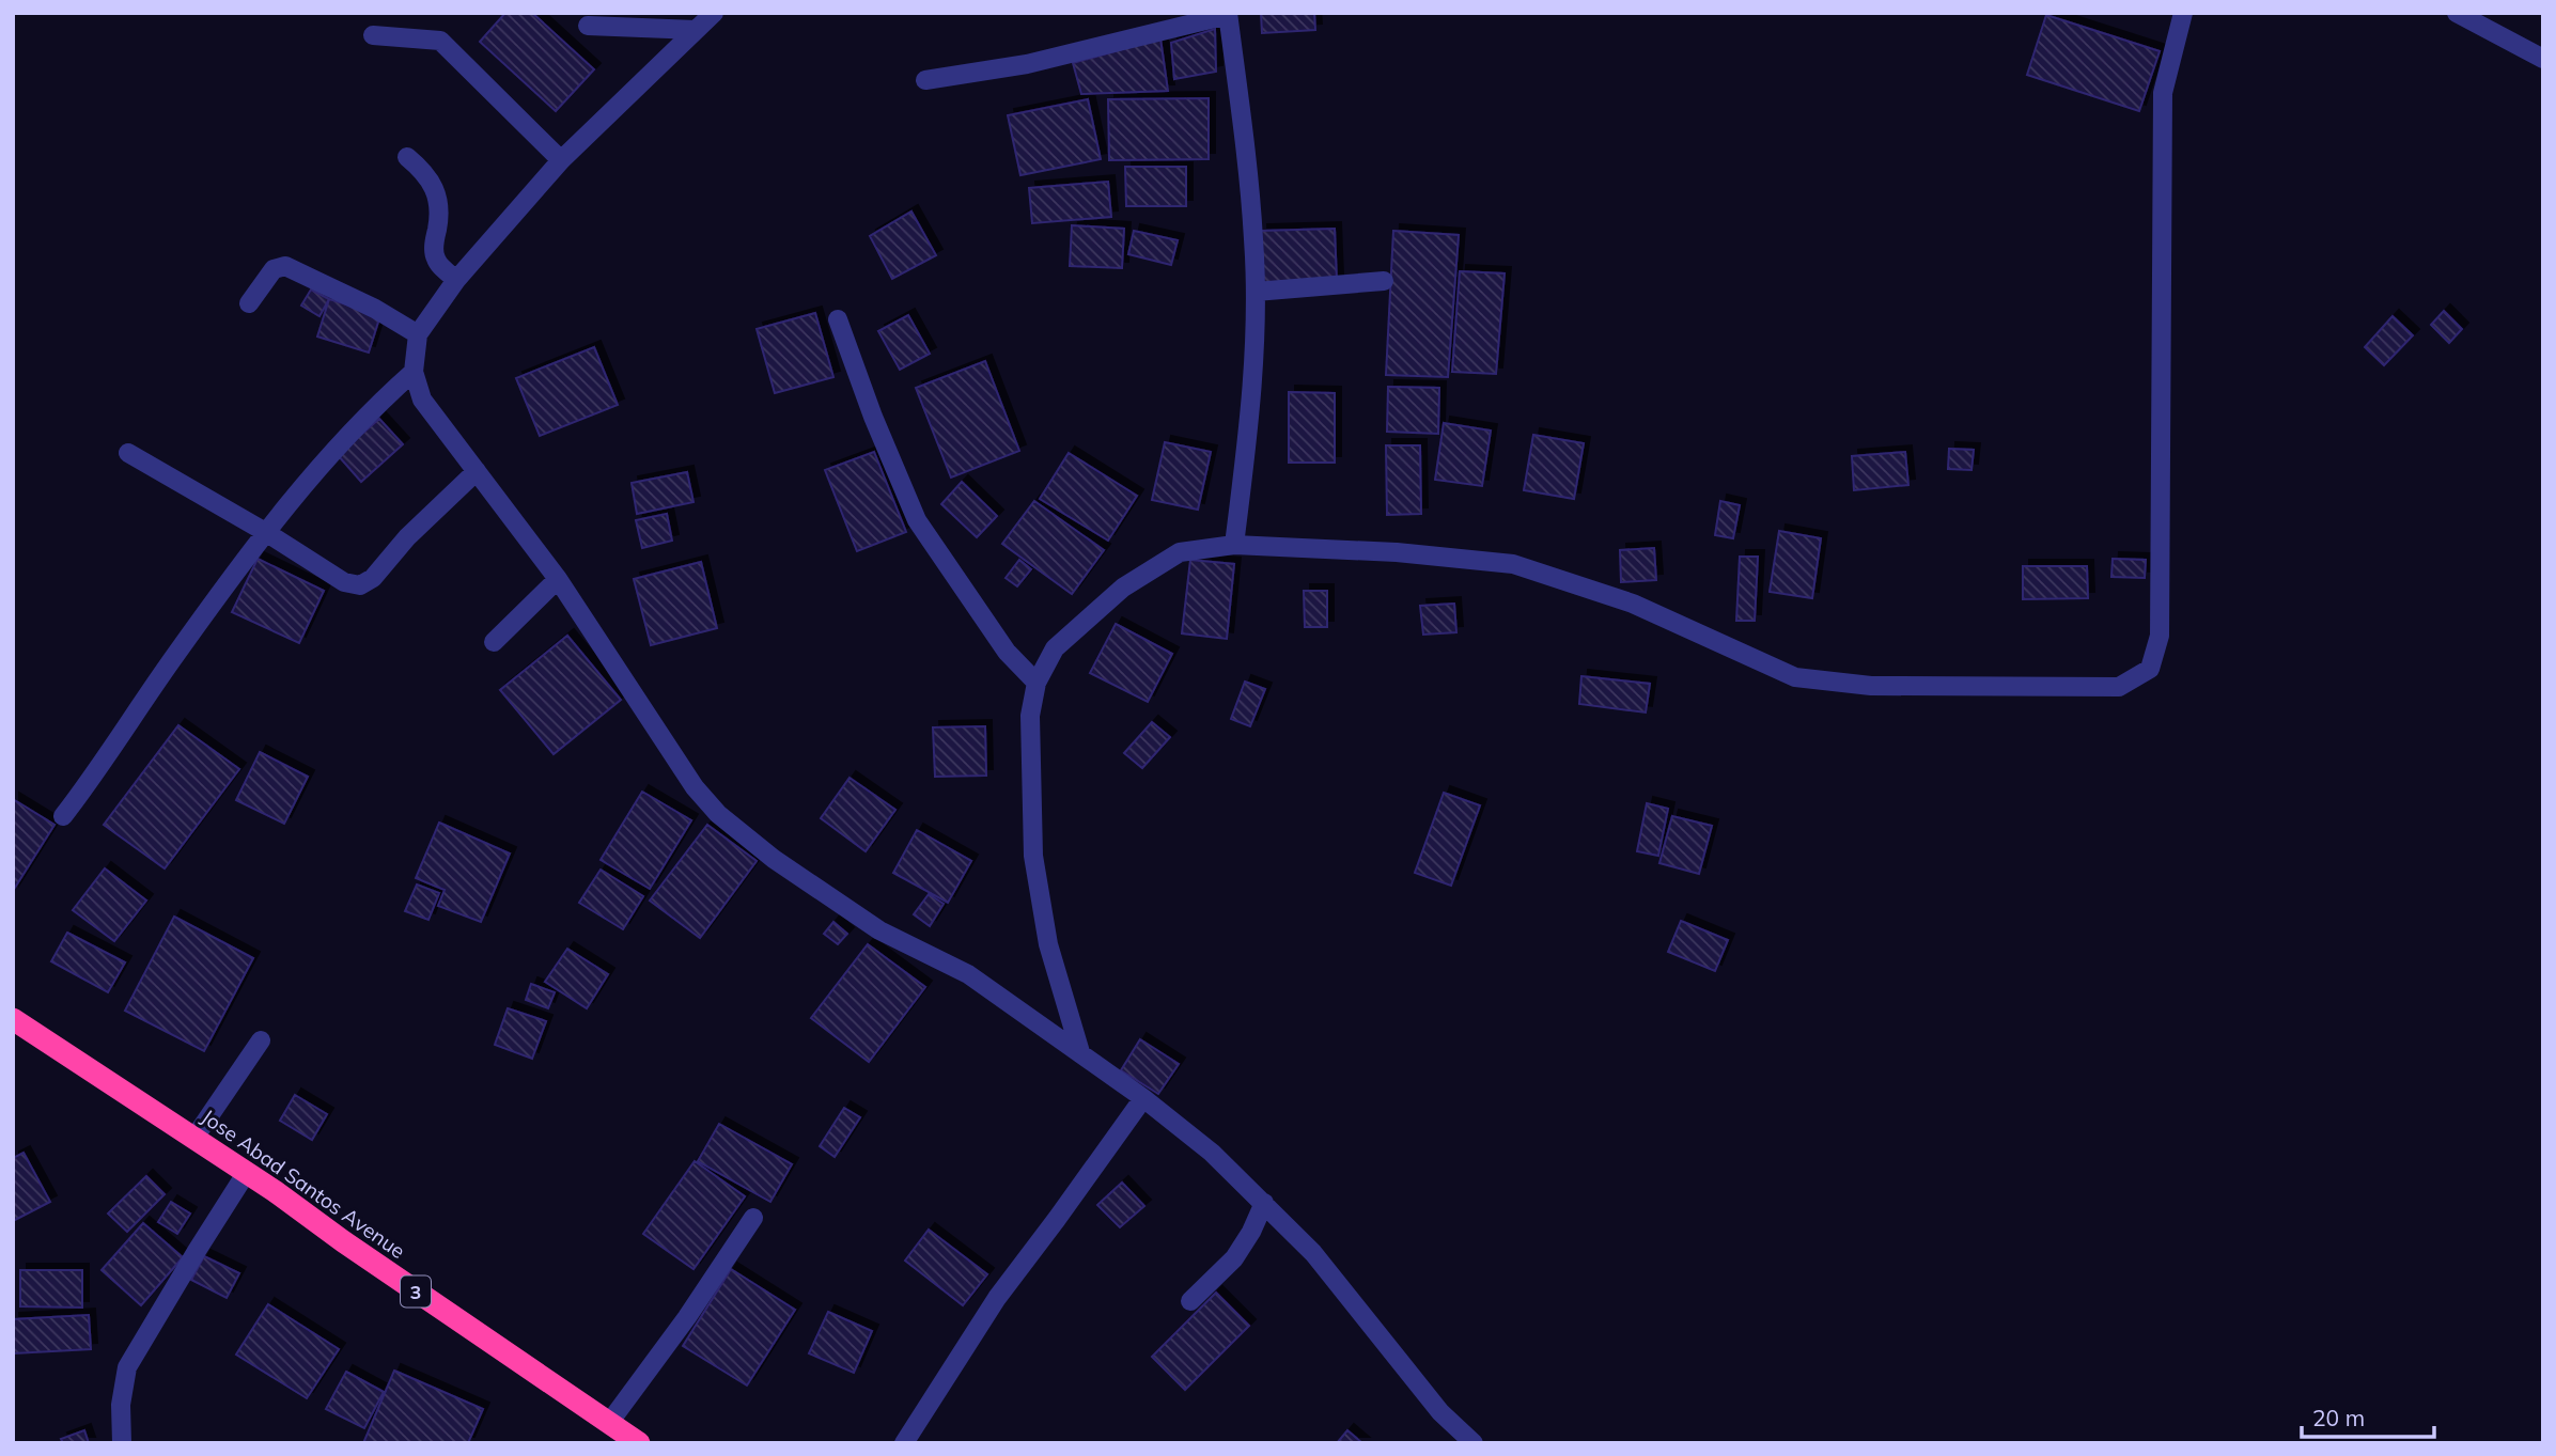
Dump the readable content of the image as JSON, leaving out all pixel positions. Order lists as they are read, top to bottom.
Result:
{
  "streets": {
    "highway": ["Jose Abad Santos Avenue", "3"]
  },
  "scale_bar": "20 m"
}
